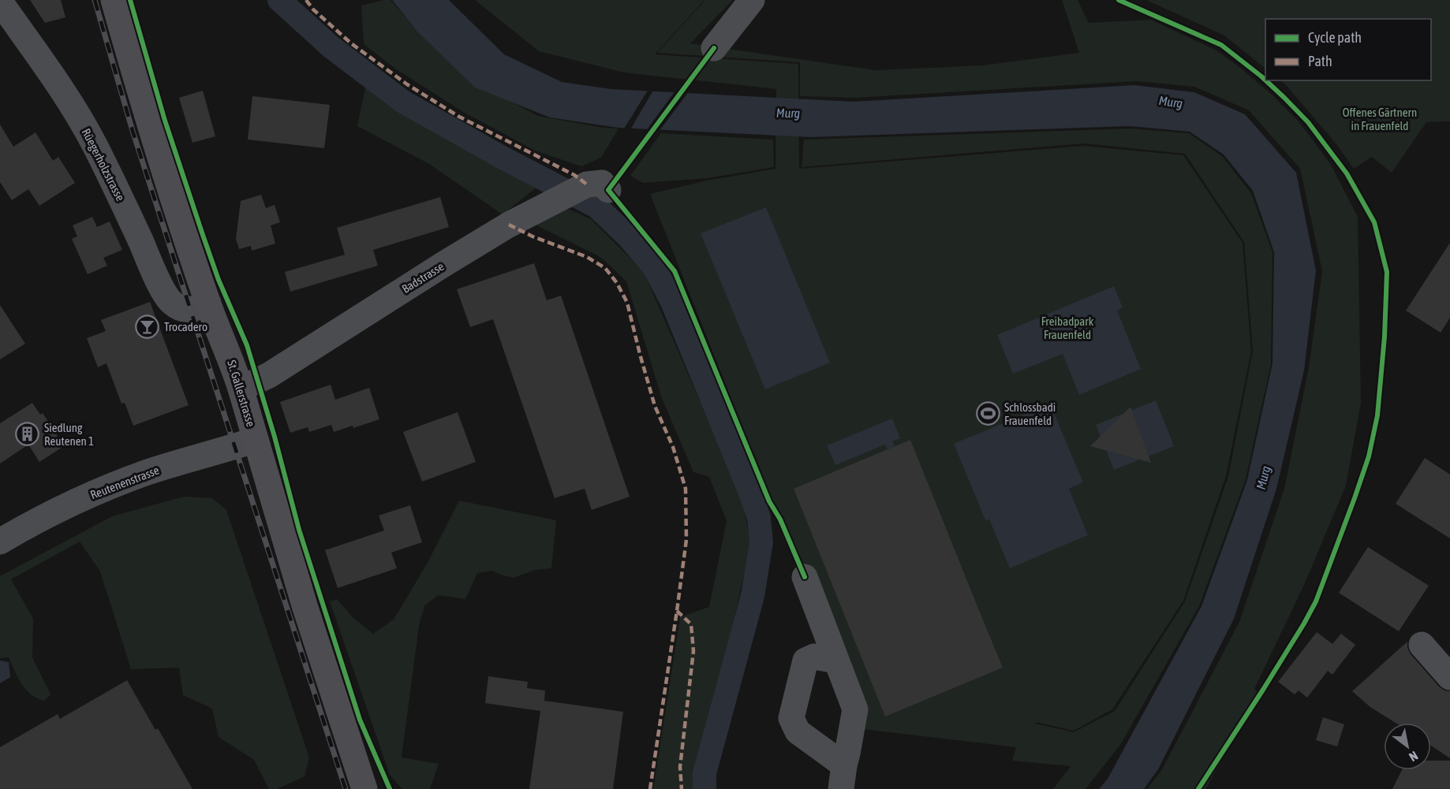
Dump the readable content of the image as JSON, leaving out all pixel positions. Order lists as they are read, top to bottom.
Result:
{
  "streets": {
    "main road": ["St. Gallerstrasse"],
    "street": ["Rüegerholzstrasse", "Badstrasse", "Reutenenstrasse"]
  },
  "crossings": [
    ["Rüegerholzstrasse", "St. Gallerstrasse"],
    ["Badstrasse", "St. Gallerstrasse"],
    ["St. Gallerstrasse", "Reutenenstrasse"]
  ],
  "water": ["Murg"],
  "parks": ["Offenes Gärtnern in Frauenfeld", "Freibadpark Frauenfeld"],
  "places": {
    "bar": ["Trocadero"],
    "sports": ["Schlossbadi Frauenfeld"],
    "building": ["Siedlung Reutenen 1"]
  },
  "legend": ["Cycle path", "Path"],
  "north": "bottom right"
}
